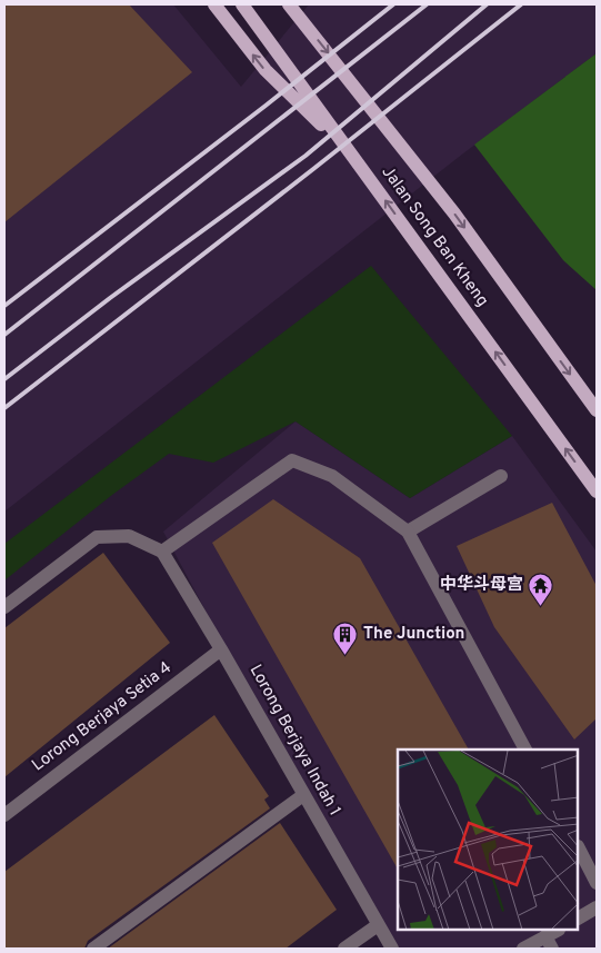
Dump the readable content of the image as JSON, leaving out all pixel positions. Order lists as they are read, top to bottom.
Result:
{
  "streets": {
    "main road": ["Jalan Song Ban Kheng"],
    "street": ["Lorong Berjaya Setia 4", "Lorong Berjaya Indah 1"]
  },
  "crossings": [
    ["Lorong Berjaya Setia 4", "Lorong Berjaya Indah 1"]
  ],
  "places": {
    "temple": ["中华斗母宫"],
    "building": ["The Junction"]
  }
}
